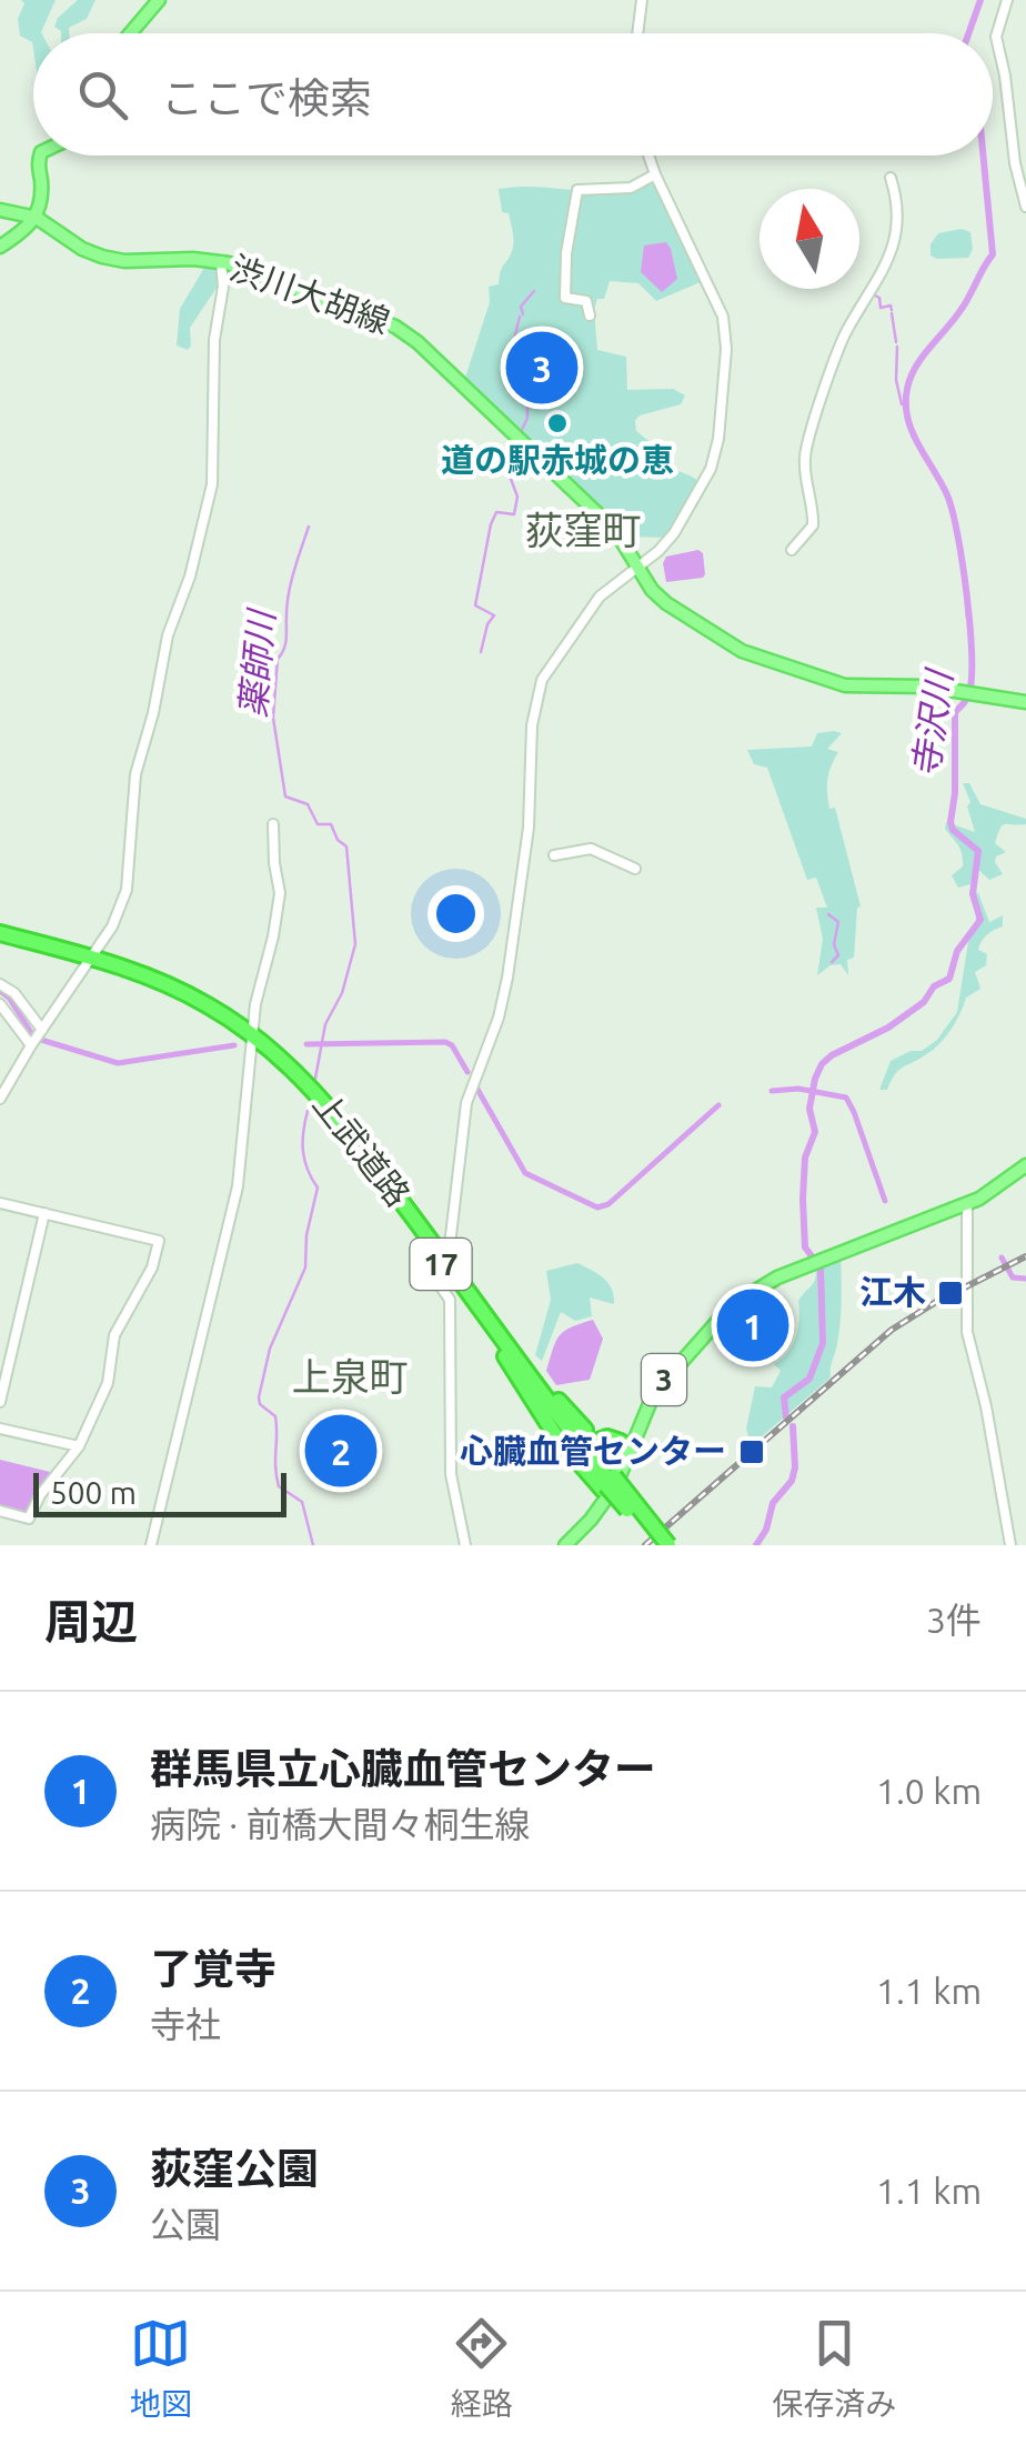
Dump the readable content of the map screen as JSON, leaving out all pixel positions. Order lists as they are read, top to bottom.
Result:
{
  "streets": {
    "highway": ["上武道路", "17"],
    "main road": ["渋川大胡線", "3"]
  },
  "districts": ["荻窪町", "上泉町"],
  "water": ["薬師川", "寺沢川"],
  "places": {
    "other": ["道の駅赤城の恵"],
    "transit": ["江木", "心臓血管センター"]
  },
  "scale_bar": "500 m",
  "north": "top",
  "page": {
    "search": "ここで検索",
    "pins": ["3", "1", "2"],
    "scale": "500 m",
    "heading": ["周辺", "3件"],
    "list": [
      {
        "mark": "1",
        "name": "群馬県立心臓血管センター",
        "note": "病院 · 前橋大間々桐生線",
        "value": "1.0 km"
      },
      {
        "mark": "2",
        "name": "了覚寺",
        "note": "寺社",
        "value": "1.1 km"
      },
      {
        "mark": "3",
        "name": "荻窪公園",
        "note": "公園",
        "value": "1.1 km"
      }
    ],
    "nav": ["地図", "経路", "保存済み"]
  }
}
